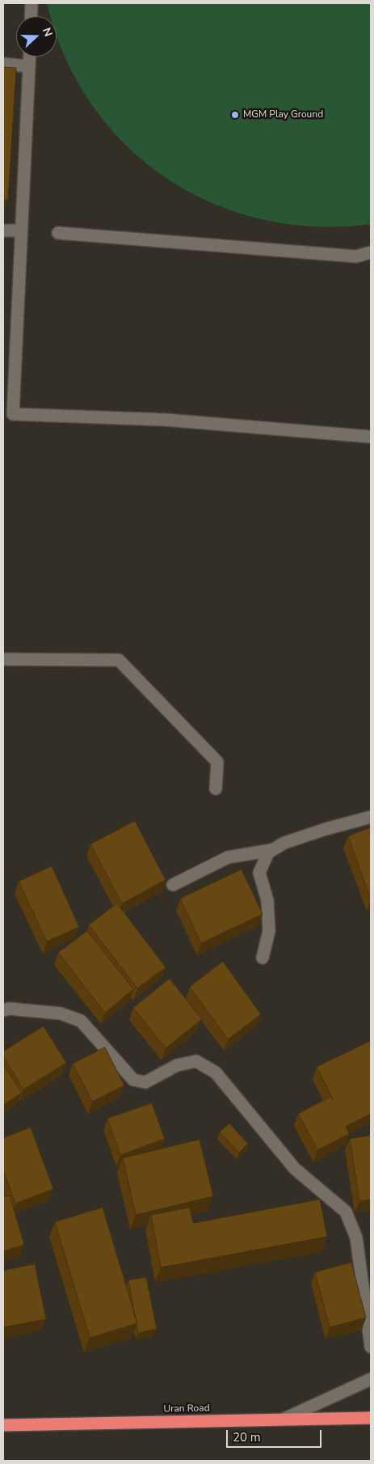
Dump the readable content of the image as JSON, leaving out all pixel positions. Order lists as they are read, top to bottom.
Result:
{
  "streets": {
    "highway": ["Uran Road"]
  },
  "places": ["MGM Play Ground"],
  "scale_bar": "20 m",
  "north": "right"
}
